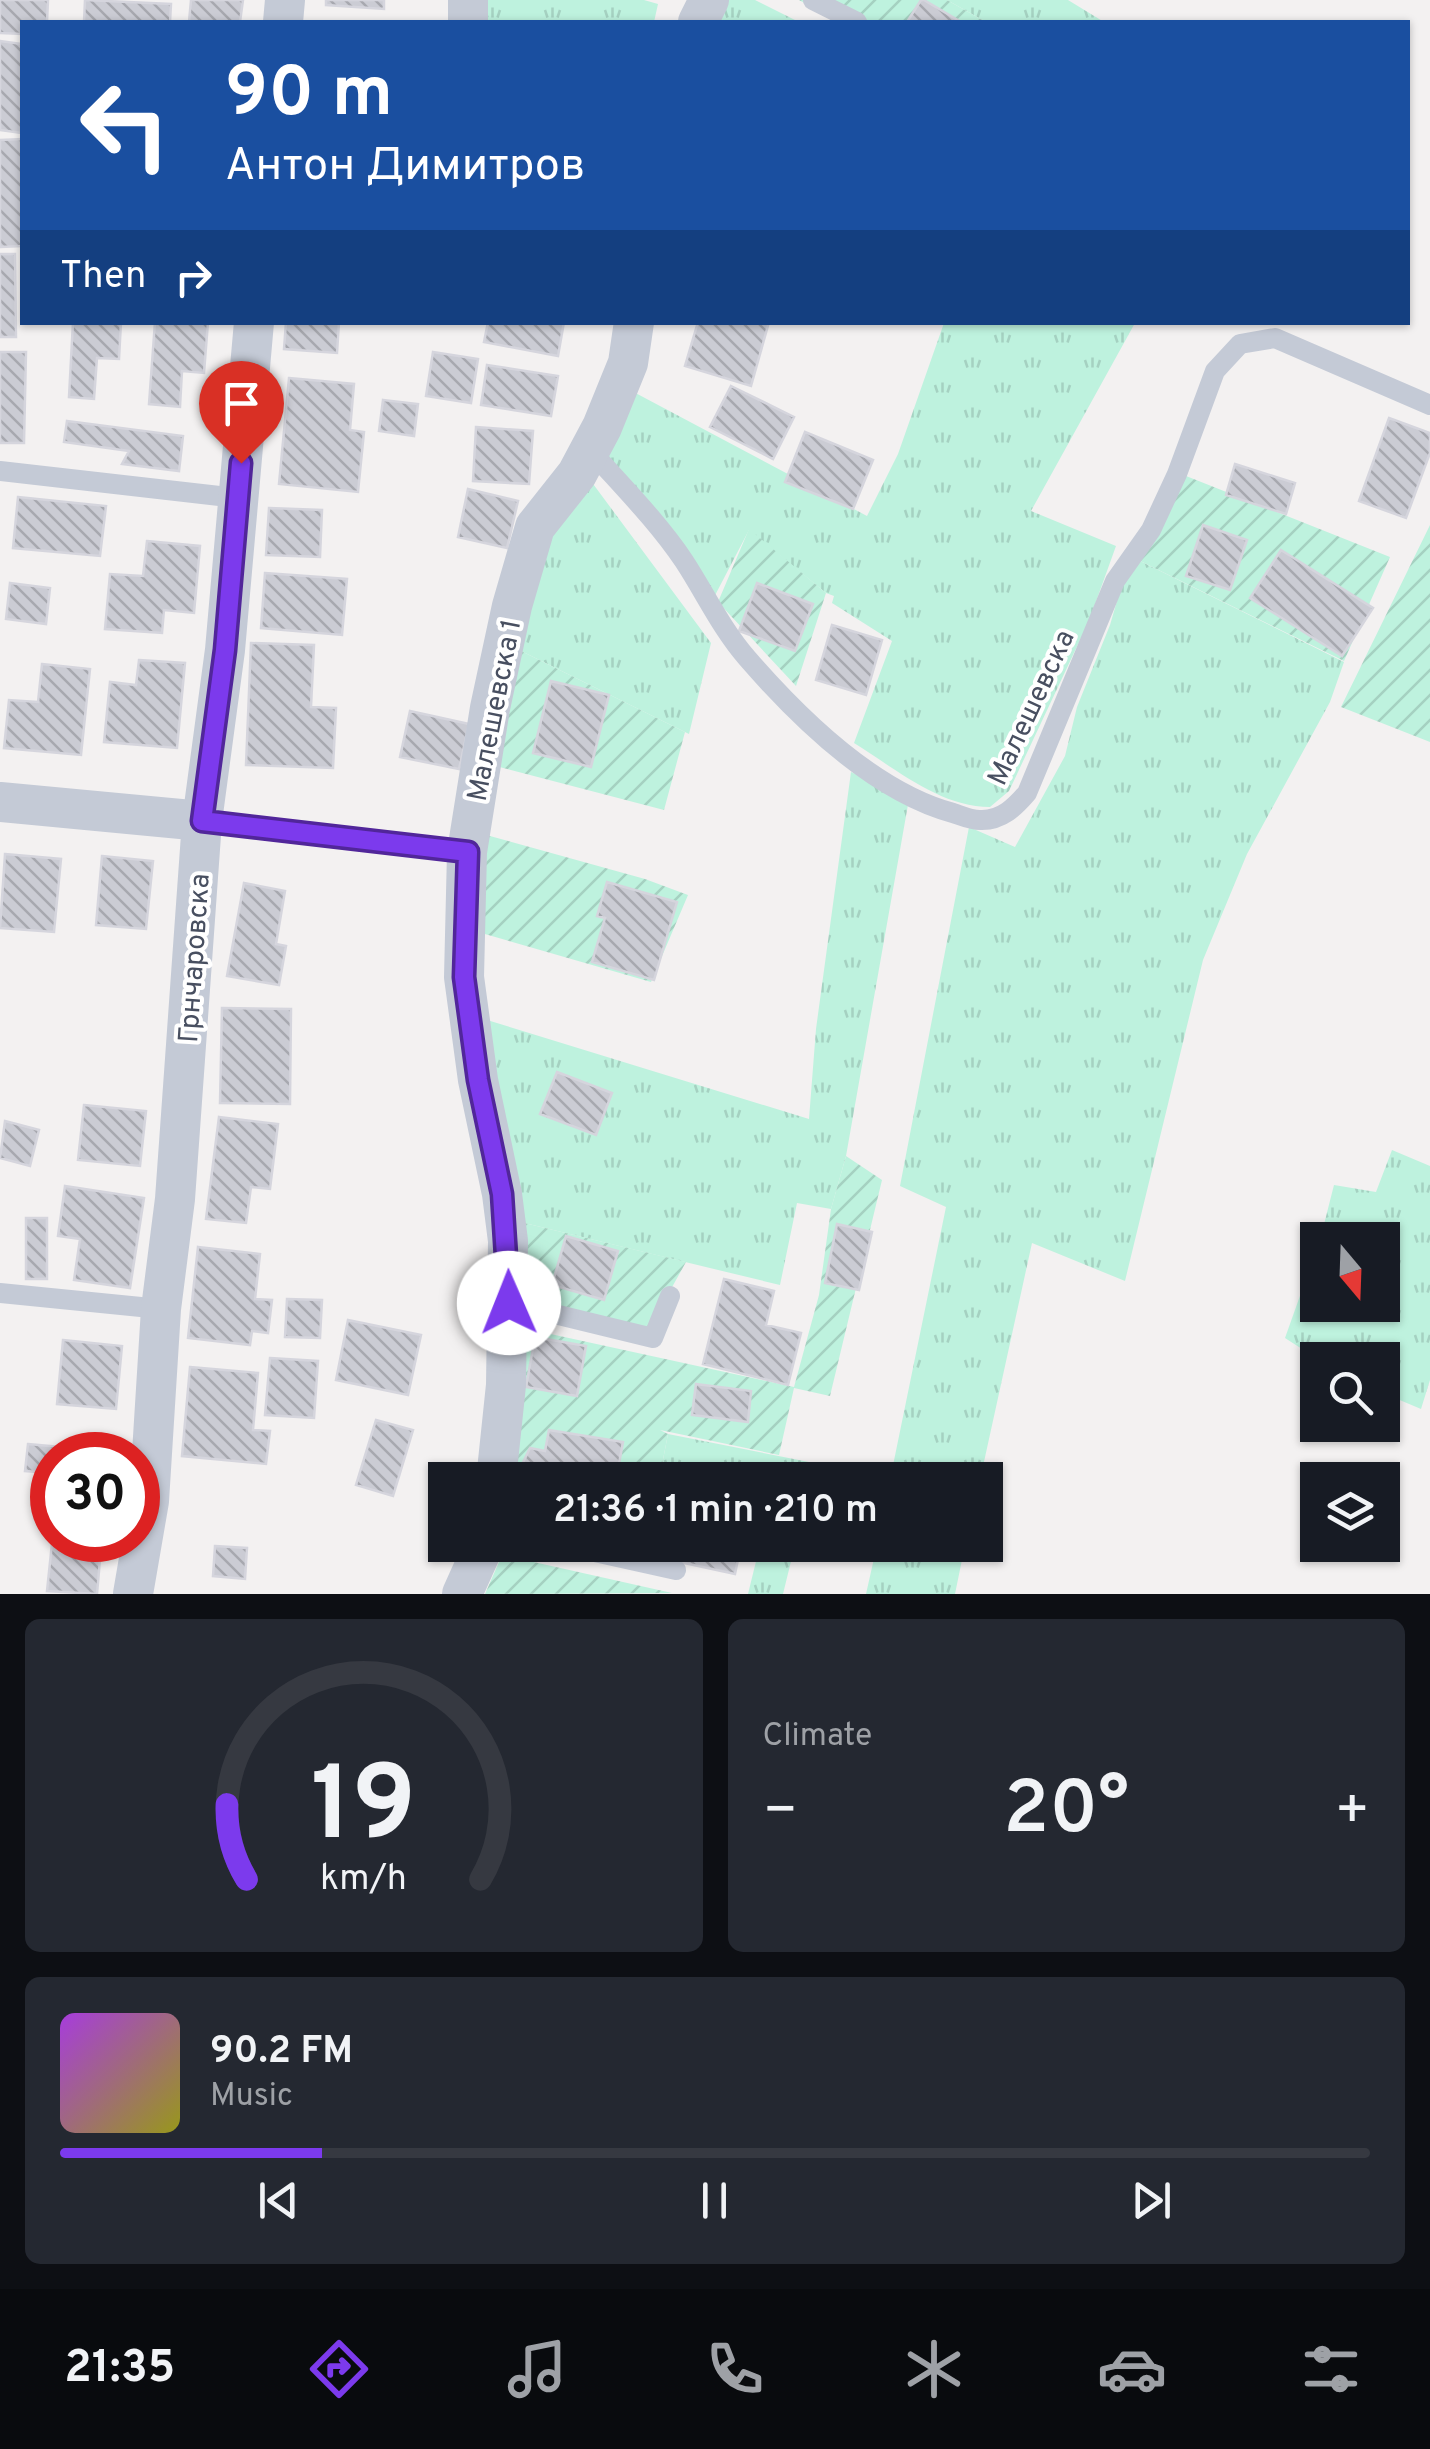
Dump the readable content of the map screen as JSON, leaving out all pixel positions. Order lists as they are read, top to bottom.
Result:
{
  "streets": {
    "street": ["Малешевска 1", "Грнчаровска"],
    "lane": ["Малешевска"]
  },
  "crossings": [
    ["Малешевска", "Малешевска 1"]
  ],
  "north": "bottom",
  "page": {
    "turn": ["90 m", "Антон Димитров"],
    "then": "Then",
    "limit": "30",
    "trip": "21:36 · 1 min · 210 m",
    "tile": "Climate",
    "heat": ["−", "20°", "+"],
    "song": ["90.2 FM", "Music"],
    "tabs": "21:35",
    "gauge": ["19", "km/h"]
  }
}
